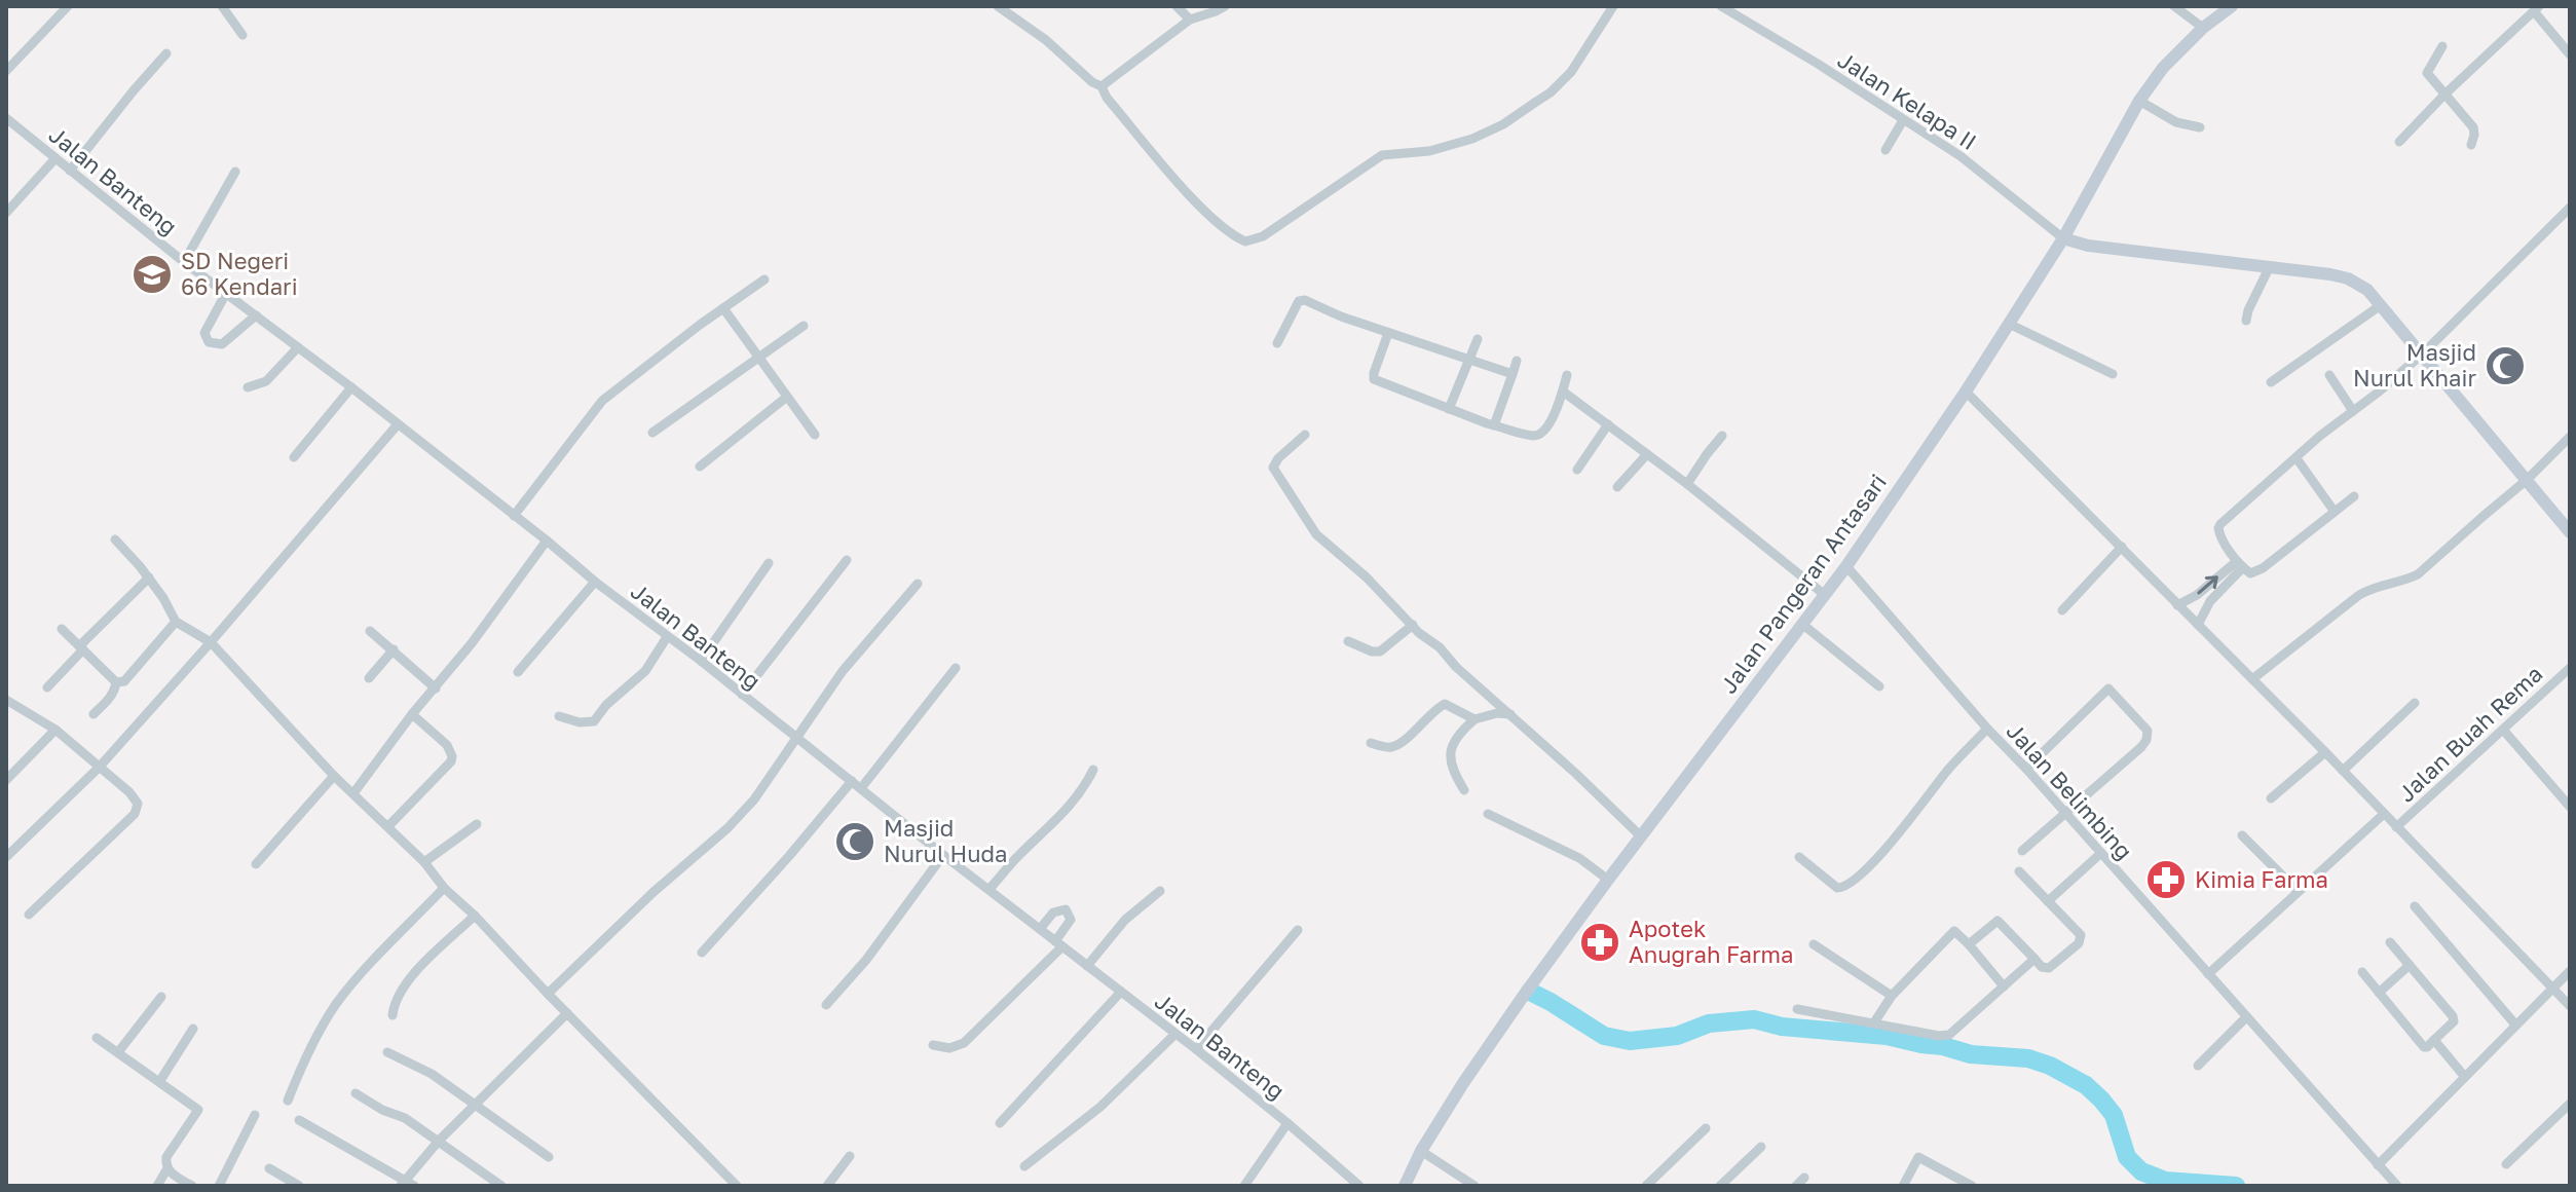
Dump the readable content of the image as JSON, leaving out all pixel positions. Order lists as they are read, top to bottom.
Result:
{
  "streets": {
    "street": [
      "Jalan Kelapa II",
      "Jalan Banteng",
      "Jalan Pangeran Antasari",
      "Jalan Buah Rema",
      "Jalan Belimbing"
    ]
  },
  "crossings": [
    ["Jalan Kelapa II", "Jalan Pangeran Antasari"],
    ["Jalan Pangeran Antasari", "Jalan Belimbing"]
  ],
  "places": {
    "school or university": ["SD Negeri 66 Kendari"],
    "mosque": ["Masjid Nurul Khair", "Masjid Nurul Huda"],
    "pharmacy": ["Kimia Farma", "Apotek Anugrah Farma"]
  }
}
